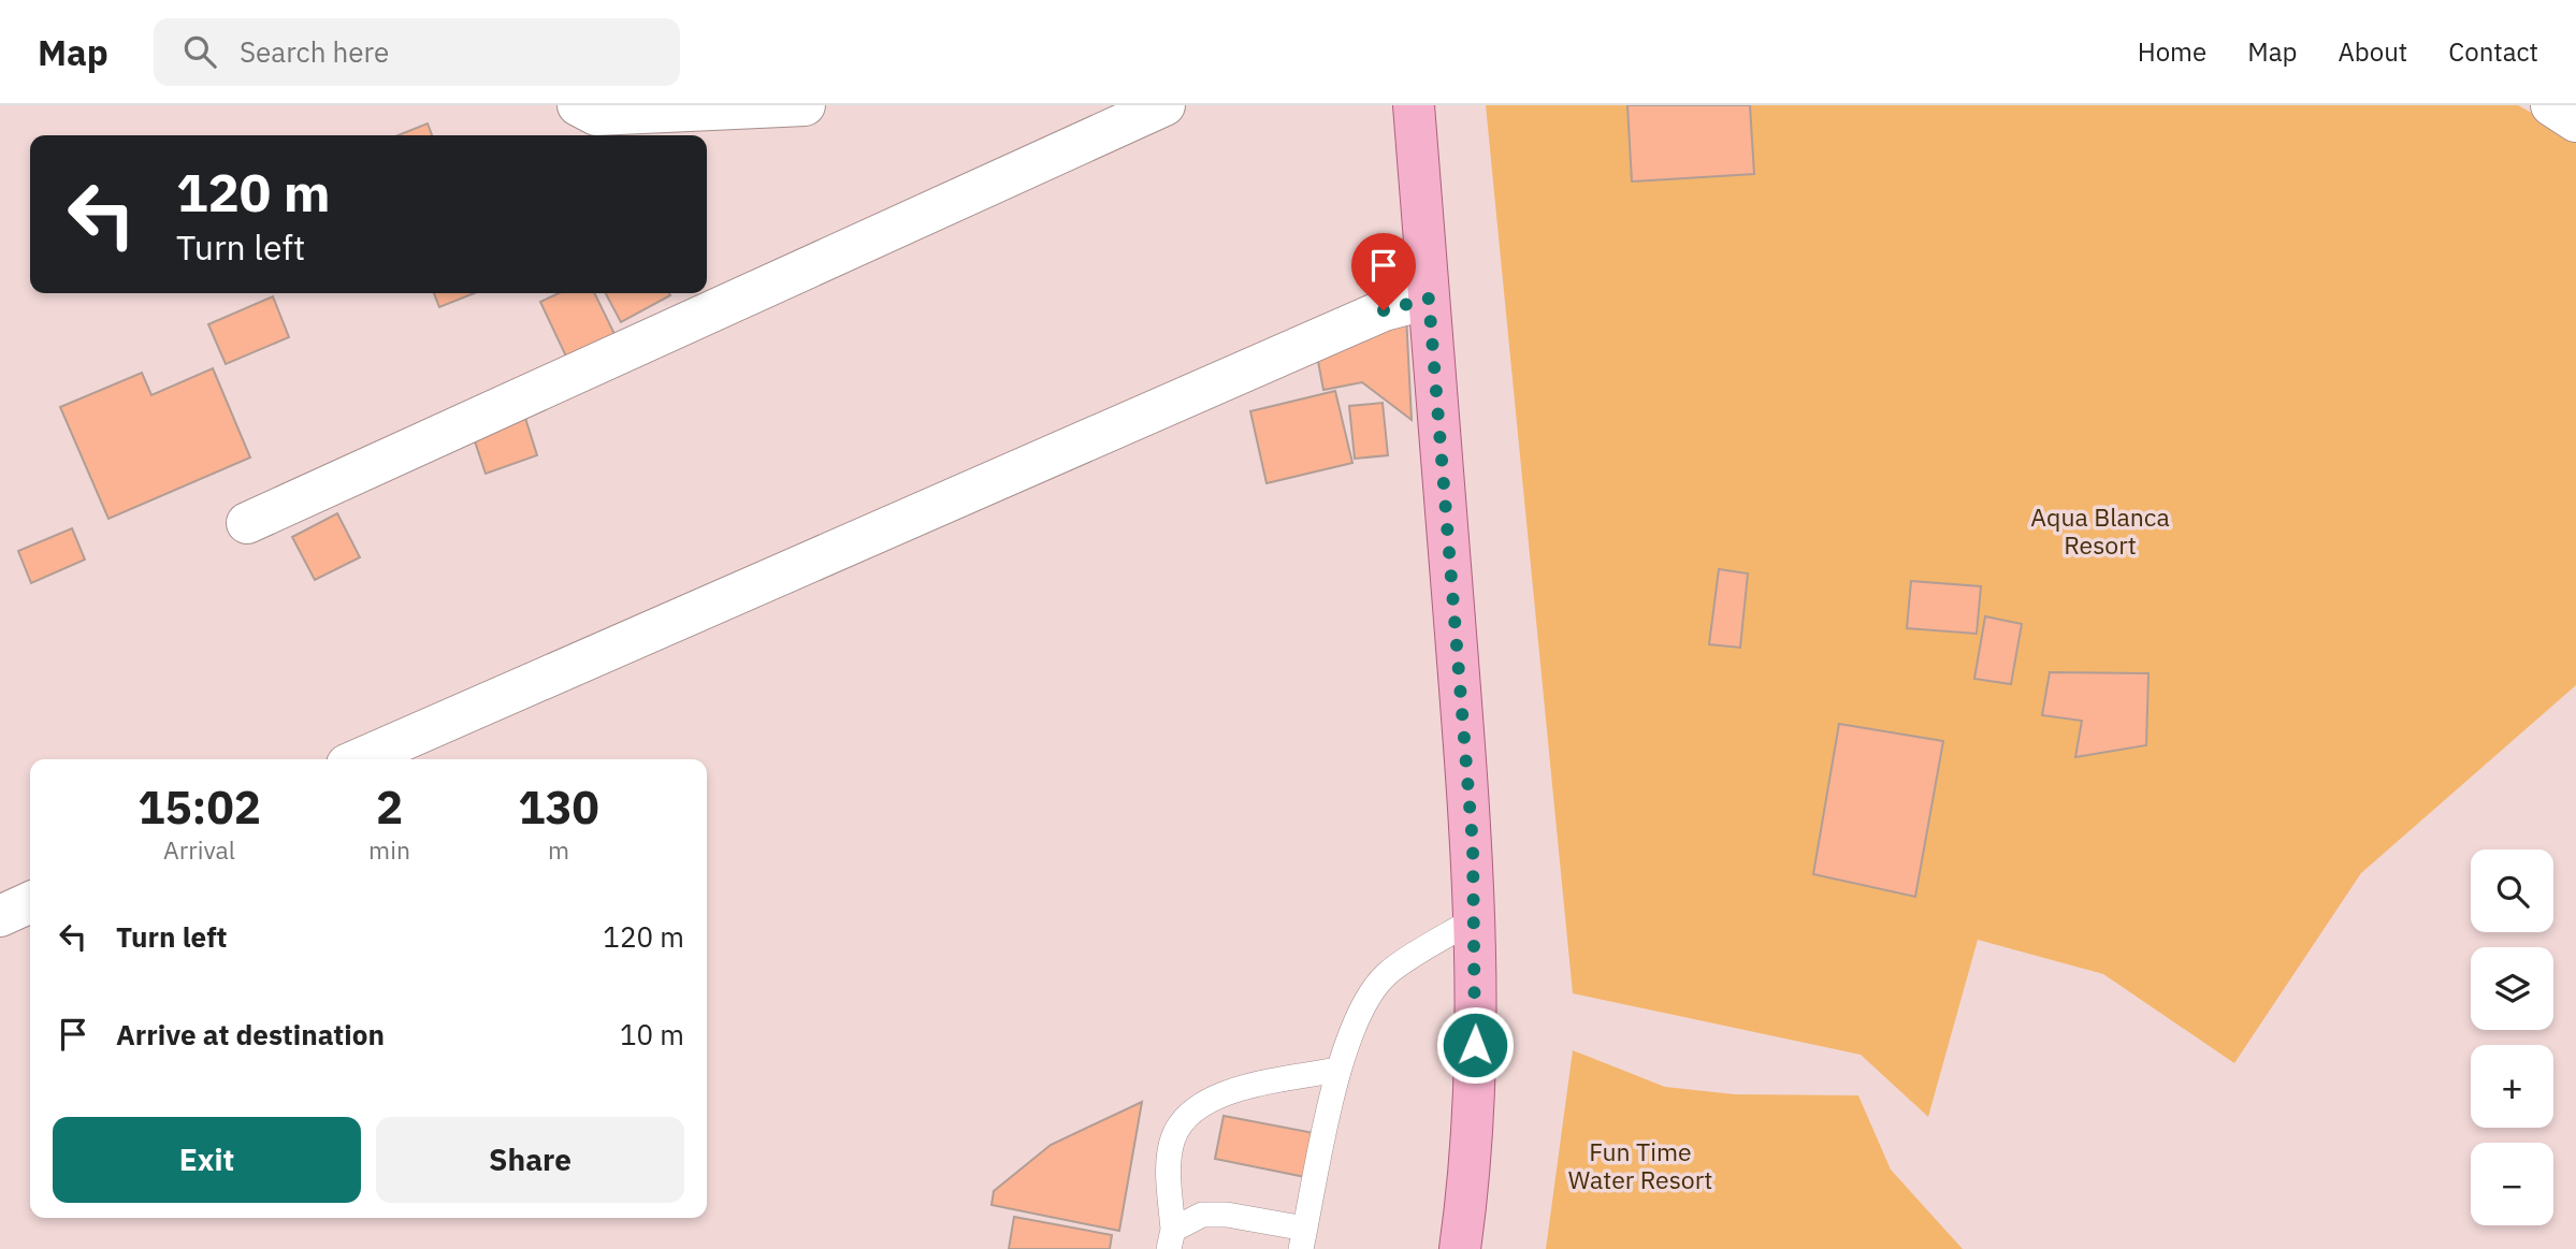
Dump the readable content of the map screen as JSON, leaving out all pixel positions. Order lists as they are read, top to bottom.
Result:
{
  "parks": ["Aqua Blanca Resort", "Fun Time Water Resort"],
  "page": {
    "header": "Map",
    "search": "Search here",
    "nav": [
      "Home",
      "Map",
      "About",
      "Contact"
    ],
    "turn": ["120 m", "Turn left"],
    "eta": [
      "15:02",
      "Arrival",
      "2",
      "min",
      "130",
      "m"
    ],
    "map_buttons": ["+", "−"],
    "list": [
      {
        "name": "Turn left",
        "value": "120 m"
      },
      {
        "name": "Arrive at destination",
        "value": "10 m"
      }
    ],
    "buttons": ["Exit", "Share"]
  }
}
